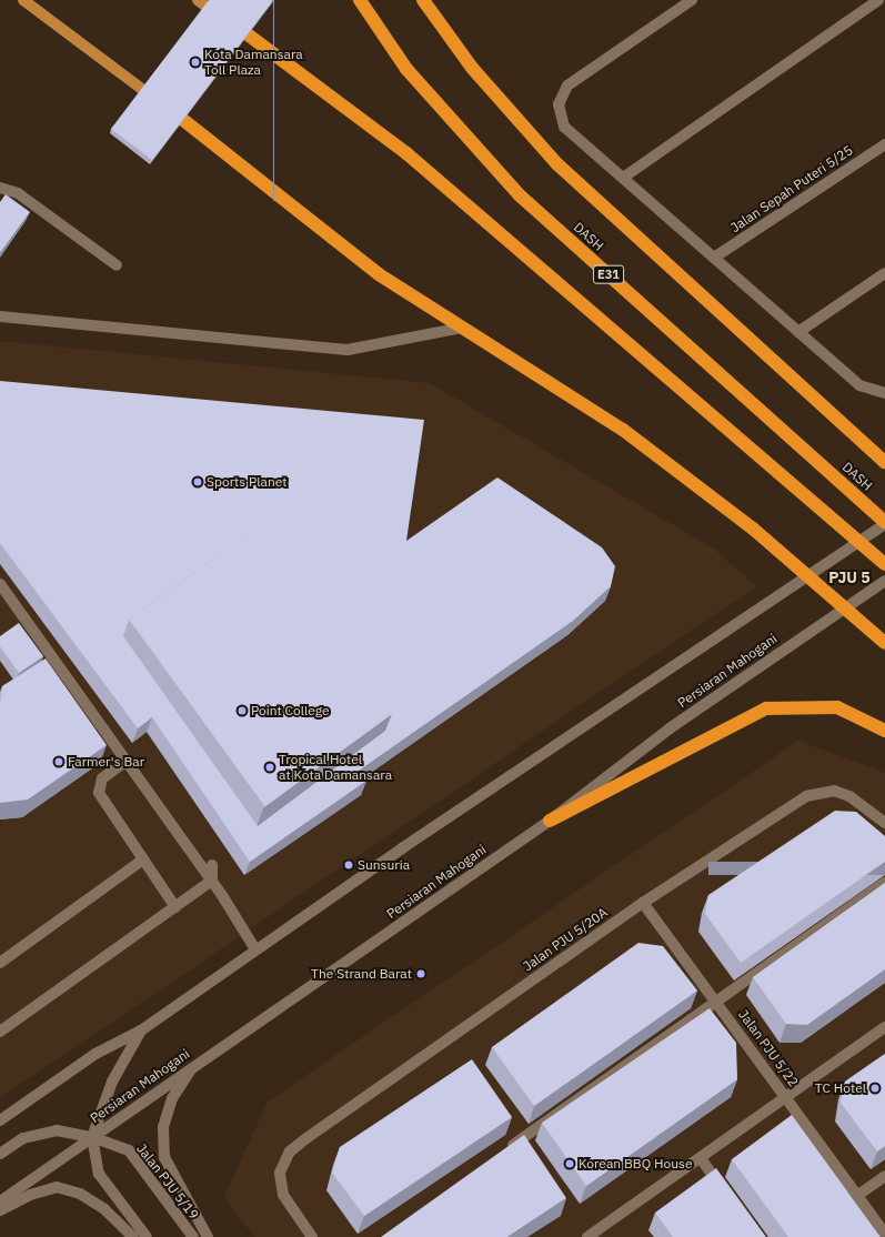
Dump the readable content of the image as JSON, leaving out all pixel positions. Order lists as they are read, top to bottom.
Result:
{
  "streets": {
    "highway": ["DASH", "E31"],
    "main road": [
      "Jalan Sepah Puteri 5/25",
      "Persiaran Mahogani",
      "Jalan PJU 5/20A",
      "Jalan PJU 5/22",
      "Jalan PJU 5/19"
    ]
  },
  "crossings": [
    ["Persiaran Mahogani", "Jalan PJU 5/19"],
    ["Jalan PJU 5/20A", "Jalan PJU 5/22"]
  ],
  "districts": ["PJU 5"],
  "places": [
    "Kota Damansara Toll Plaza",
    "Sports Planet",
    "Point College",
    "Farmer's Bar",
    "Tropical Hotel at Kota Damansara",
    "Sunsuria",
    "The Strand Barat",
    "TC Hotel",
    "Korean BBQ House"
  ]
}
